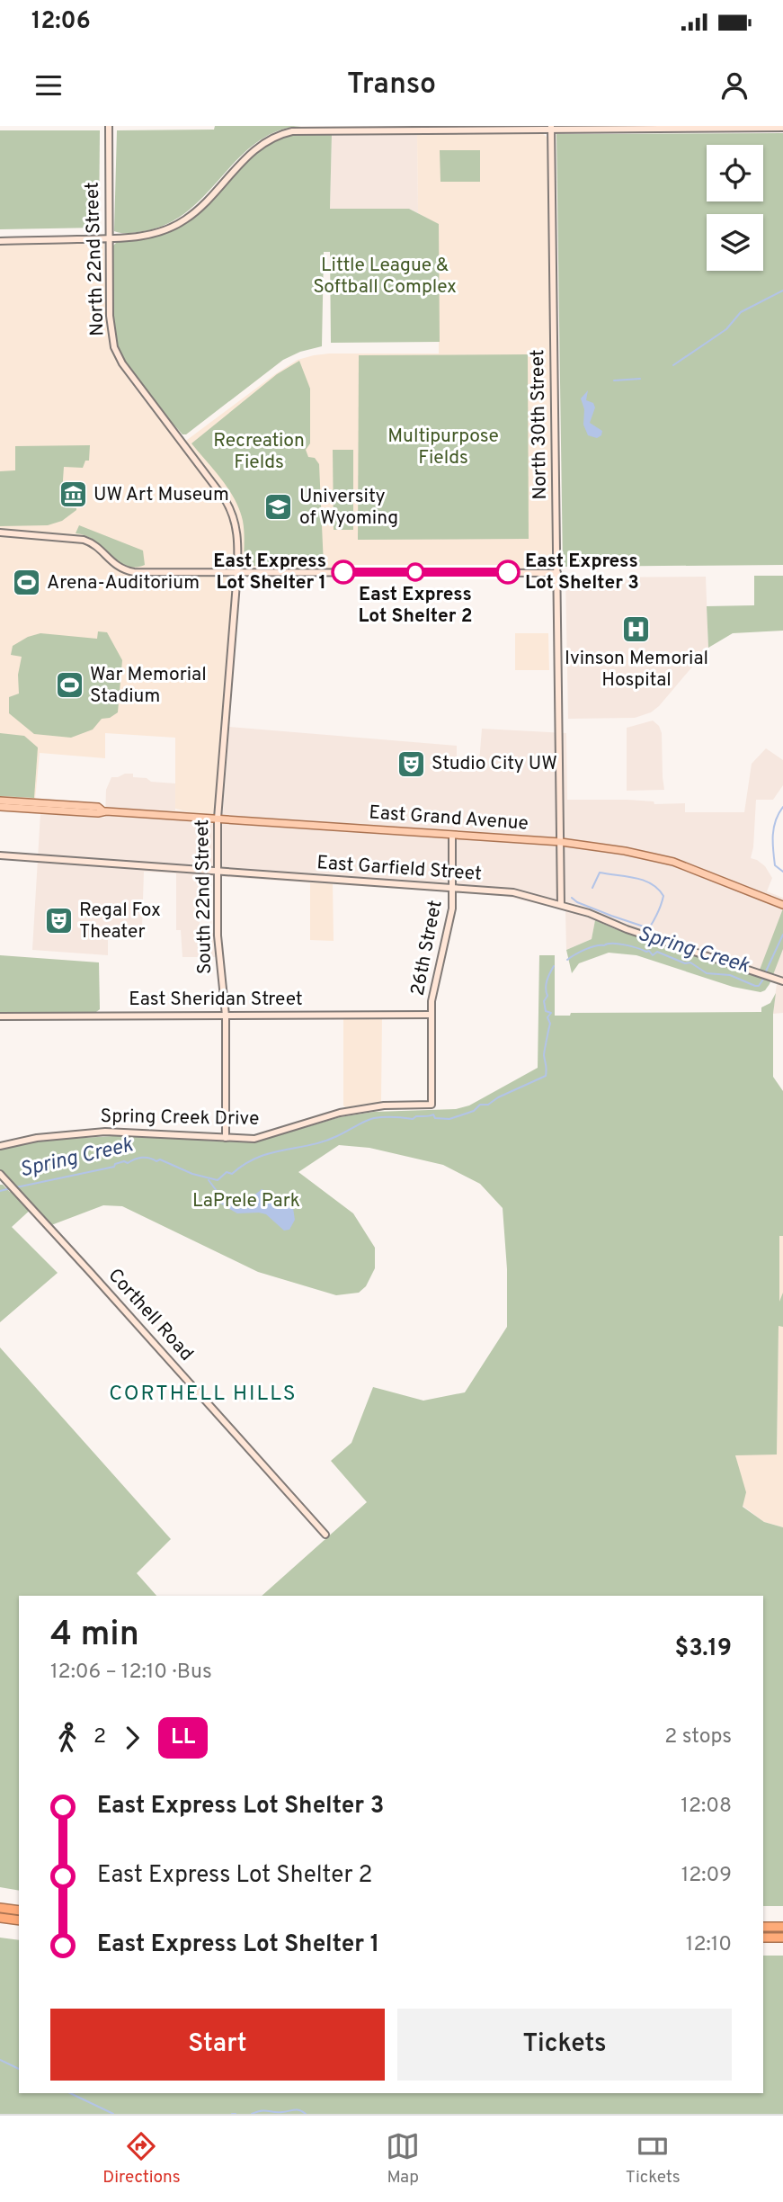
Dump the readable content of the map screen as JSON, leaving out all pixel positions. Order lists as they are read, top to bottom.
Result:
{
  "streets": {
    "main road": ["East Grand Avenue"],
    "street": [
      "North 22nd Street",
      "North 30th Street",
      "East Garfield Street",
      "South 22nd Street",
      "26th Street",
      "East Sheridan Street",
      "Spring Creek Drive",
      "Corthell Road"
    ]
  },
  "crossings": [
    ["North 22nd Street", "South 22nd Street"],
    ["North 30th Street", "East Grand Avenue"],
    ["North 30th Street", "East Garfield Street"],
    ["East Grand Avenue", "South 22nd Street"],
    ["East Grand Avenue", "26th Street"],
    ["East Garfield Street", "South 22nd Street"],
    ["East Garfield Street", "26th Street"],
    ["South 22nd Street", "East Sheridan Street"],
    ["South 22nd Street", "Spring Creek Drive"],
    ["26th Street", "East Sheridan Street"],
    ["26th Street", "Spring Creek Drive"]
  ],
  "districts": ["CORTHELL HILLS"],
  "water": ["Spring Creek"],
  "parks": [
    "Little League & Softball Complex",
    "Multipurpose Fields",
    "Recreation Fields",
    "LaPrele Park"
  ],
  "places": {
    "museum": ["UW Art Museum"],
    "school or university": ["University of Wyoming"],
    "other": ["East Express Lot Shelter 1", "East Express Lot Shelter 2", "East Express Lot Shelter 3"],
    "sports": ["Arena-Auditorium", "War Memorial Stadium"],
    "hospital": ["Ivinson Memorial Hospital"],
    "theatre": ["Studio City UW", "Regal Fox Theater"]
  },
  "lines": ["bus line LL"],
  "page": {
    "status": "12:06",
    "header": "Transo",
    "heading": ["4 min", "12:06 – 12:10 · Bus", "$3.19"],
    "legs": ["2", "LL", "2 stops"],
    "list": [
      {
        "name": "East Express Lot Shelter 3",
        "value": "12:08"
      },
      {
        "name": "East Express Lot Shelter 2",
        "value": "12:09"
      },
      {
        "name": "East Express Lot Shelter 1",
        "value": "12:10"
      }
    ],
    "buttons": ["Start", "Tickets"],
    "tabs": ["Directions", "Map", "Tickets"]
  }
}
